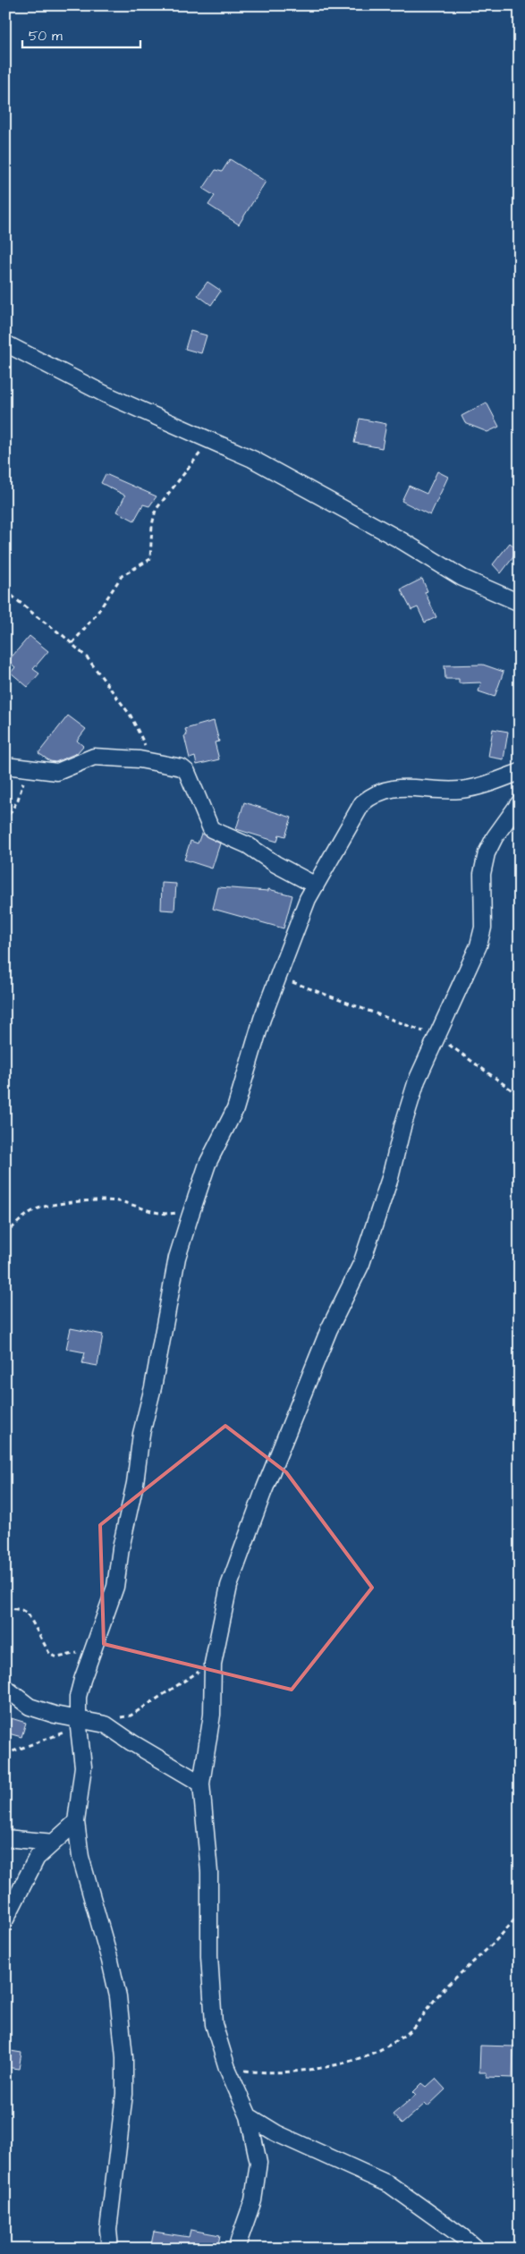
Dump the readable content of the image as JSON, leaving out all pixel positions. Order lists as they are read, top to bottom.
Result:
{
  "scale_bar": "50 m"
}
